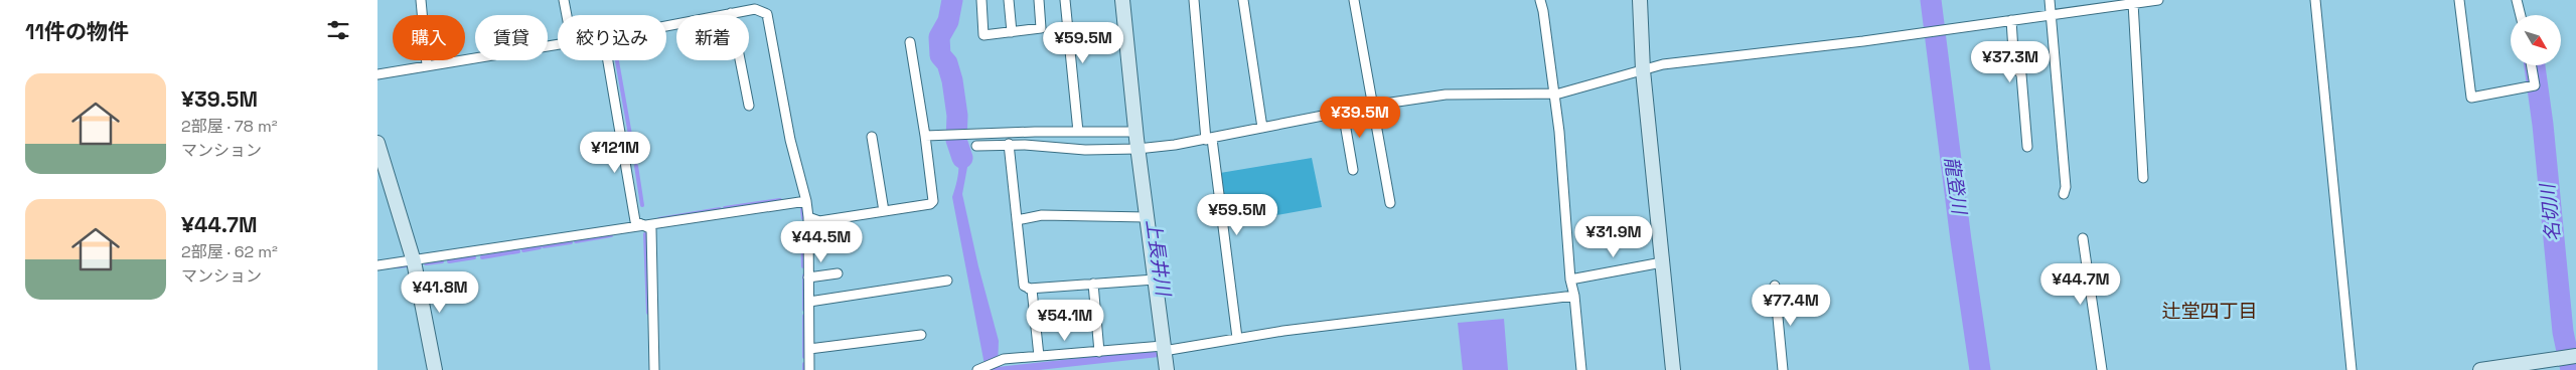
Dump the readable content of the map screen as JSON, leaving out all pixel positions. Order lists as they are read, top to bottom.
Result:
{
  "districts": ["辻堂四丁目"],
  "water": ["龍登川", "名切川", "上長井川"],
  "north": "bottom right",
  "page": {
    "heading": "11件の物件",
    "chip": [
      "購入",
      "賃貸",
      "絞り込み",
      "新着"
    ],
    "price": [
      "¥59.5M",
      "¥37.3M",
      "¥39.5M",
      "¥121M",
      "¥59.5M",
      "¥31.9M",
      "¥44.5M",
      "¥44.7M",
      "¥41.8M",
      "¥77.4M",
      "¥54.1M"
    ],
    "list": [
      {
        "name": "¥39.5M",
        "note": "2部屋 · 78 m² · マンション"
      },
      {
        "name": "¥44.7M",
        "note": "2部屋 · 62 m² · マンション"
      }
    ]
  }
}
